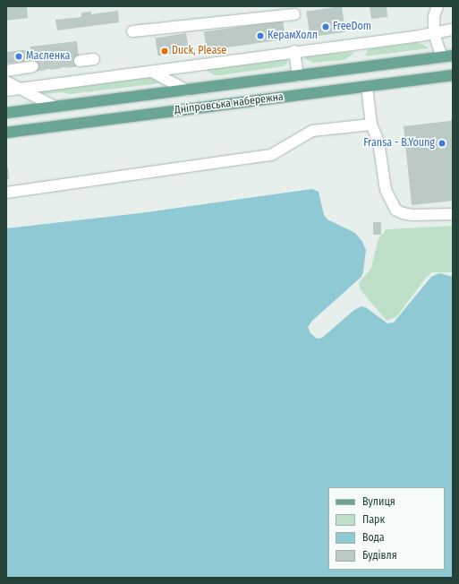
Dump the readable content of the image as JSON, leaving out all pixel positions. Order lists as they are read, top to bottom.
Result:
{
  "streets": {
    "main road": ["Дніпровська набережна"]
  },
  "places": [
    "FreeDom",
    "КерамХолл",
    "Duck, Please",
    "Масленка",
    "Fransa - B.Young"
  ],
  "legend": [
    "Вулиця",
    "Парк",
    "Вода",
    "Будівля"
  ]
}
